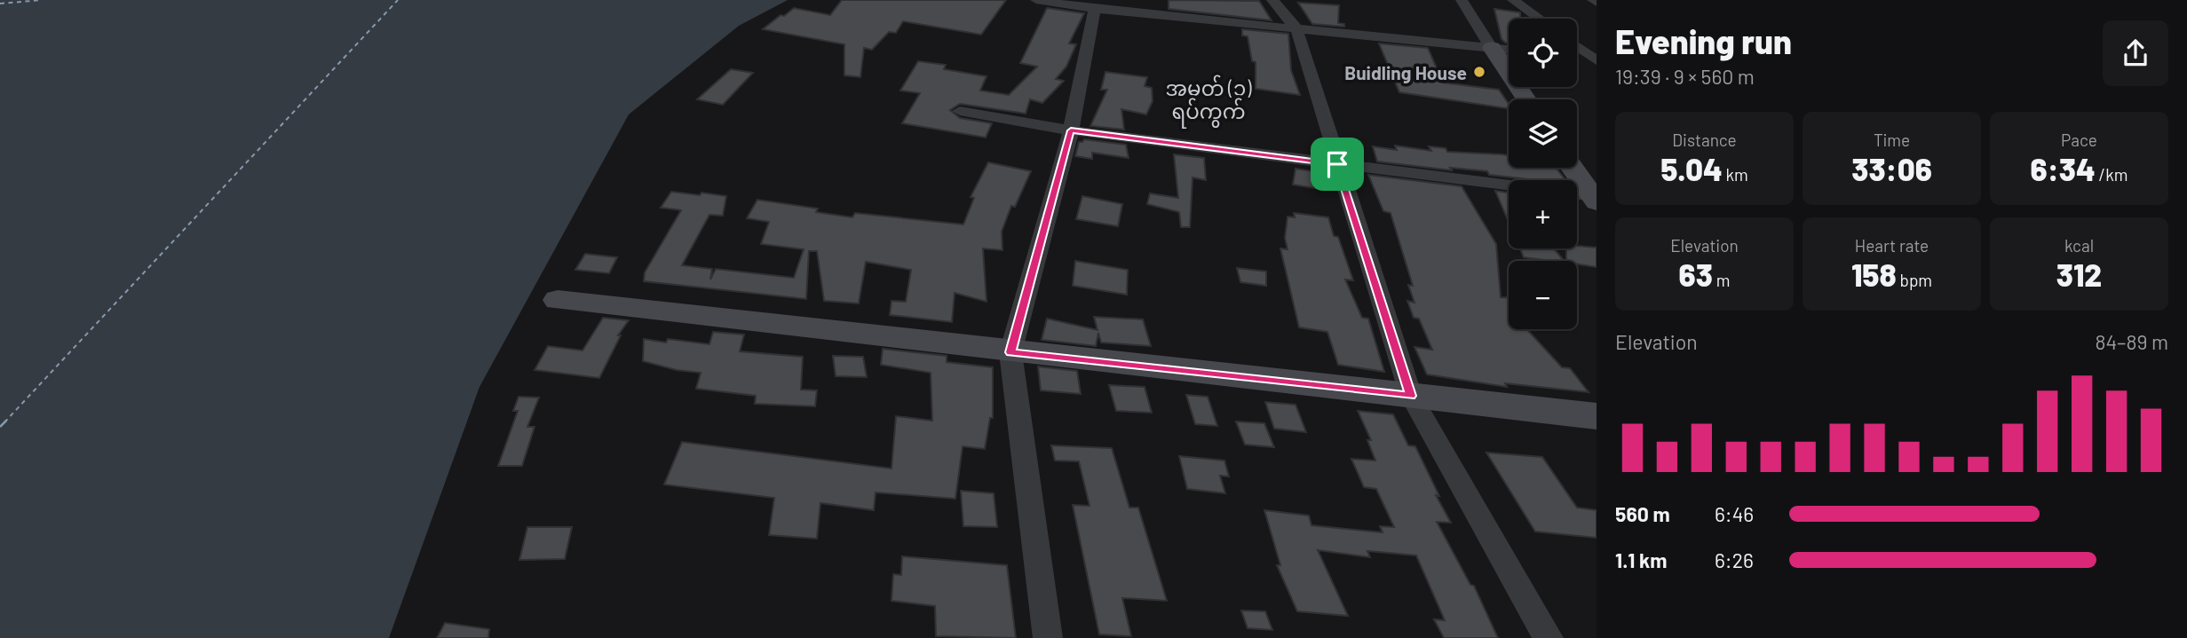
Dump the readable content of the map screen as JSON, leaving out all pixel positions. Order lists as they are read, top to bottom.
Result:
{
  "districts": ["အမှတ် (၁) ရပ်ကွက်"],
  "places": ["Buidling House"],
  "page": {
    "heading": ["Evening run", "19:39 · 9 × 560 m"],
    "map_buttons": ["+", "−"],
    "stats": [
      ["Distance", "5.04 km"],
      ["Time", "33:06"],
      ["Pace", "6:34 /km"],
      ["Elevation", "63 m"],
      ["Heart rate", "158 bpm"],
      ["kcal", "312"]
    ],
    "chart": ["Elevation", "84–89 m"],
    "list": [
      {
        "name": "560 m",
        "note": "6:46"
      },
      {
        "name": "1.1 km",
        "note": "6:26"
      }
    ]
  }
}
